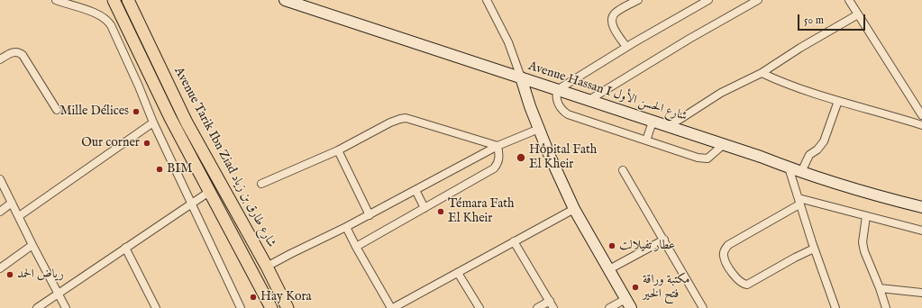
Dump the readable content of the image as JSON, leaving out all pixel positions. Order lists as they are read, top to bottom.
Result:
{
  "streets": {
    "main road": ["Avenue Hassan I شارع الحسن الأول", "Avenue Tarik Ibn Ziad شارع طارق بن زياد"]
  },
  "places": [
    "Mille Délices",
    "Our corner",
    "Hôpital Fath El Kheir",
    "BIM",
    "Témara Fath El Kheir",
    "عطار تفيلالت",
    "رياض الحمد",
    "مكتبة وراقة فتح الخير",
    "Hay Kora"
  ],
  "scale_bar": "50 m"
}
